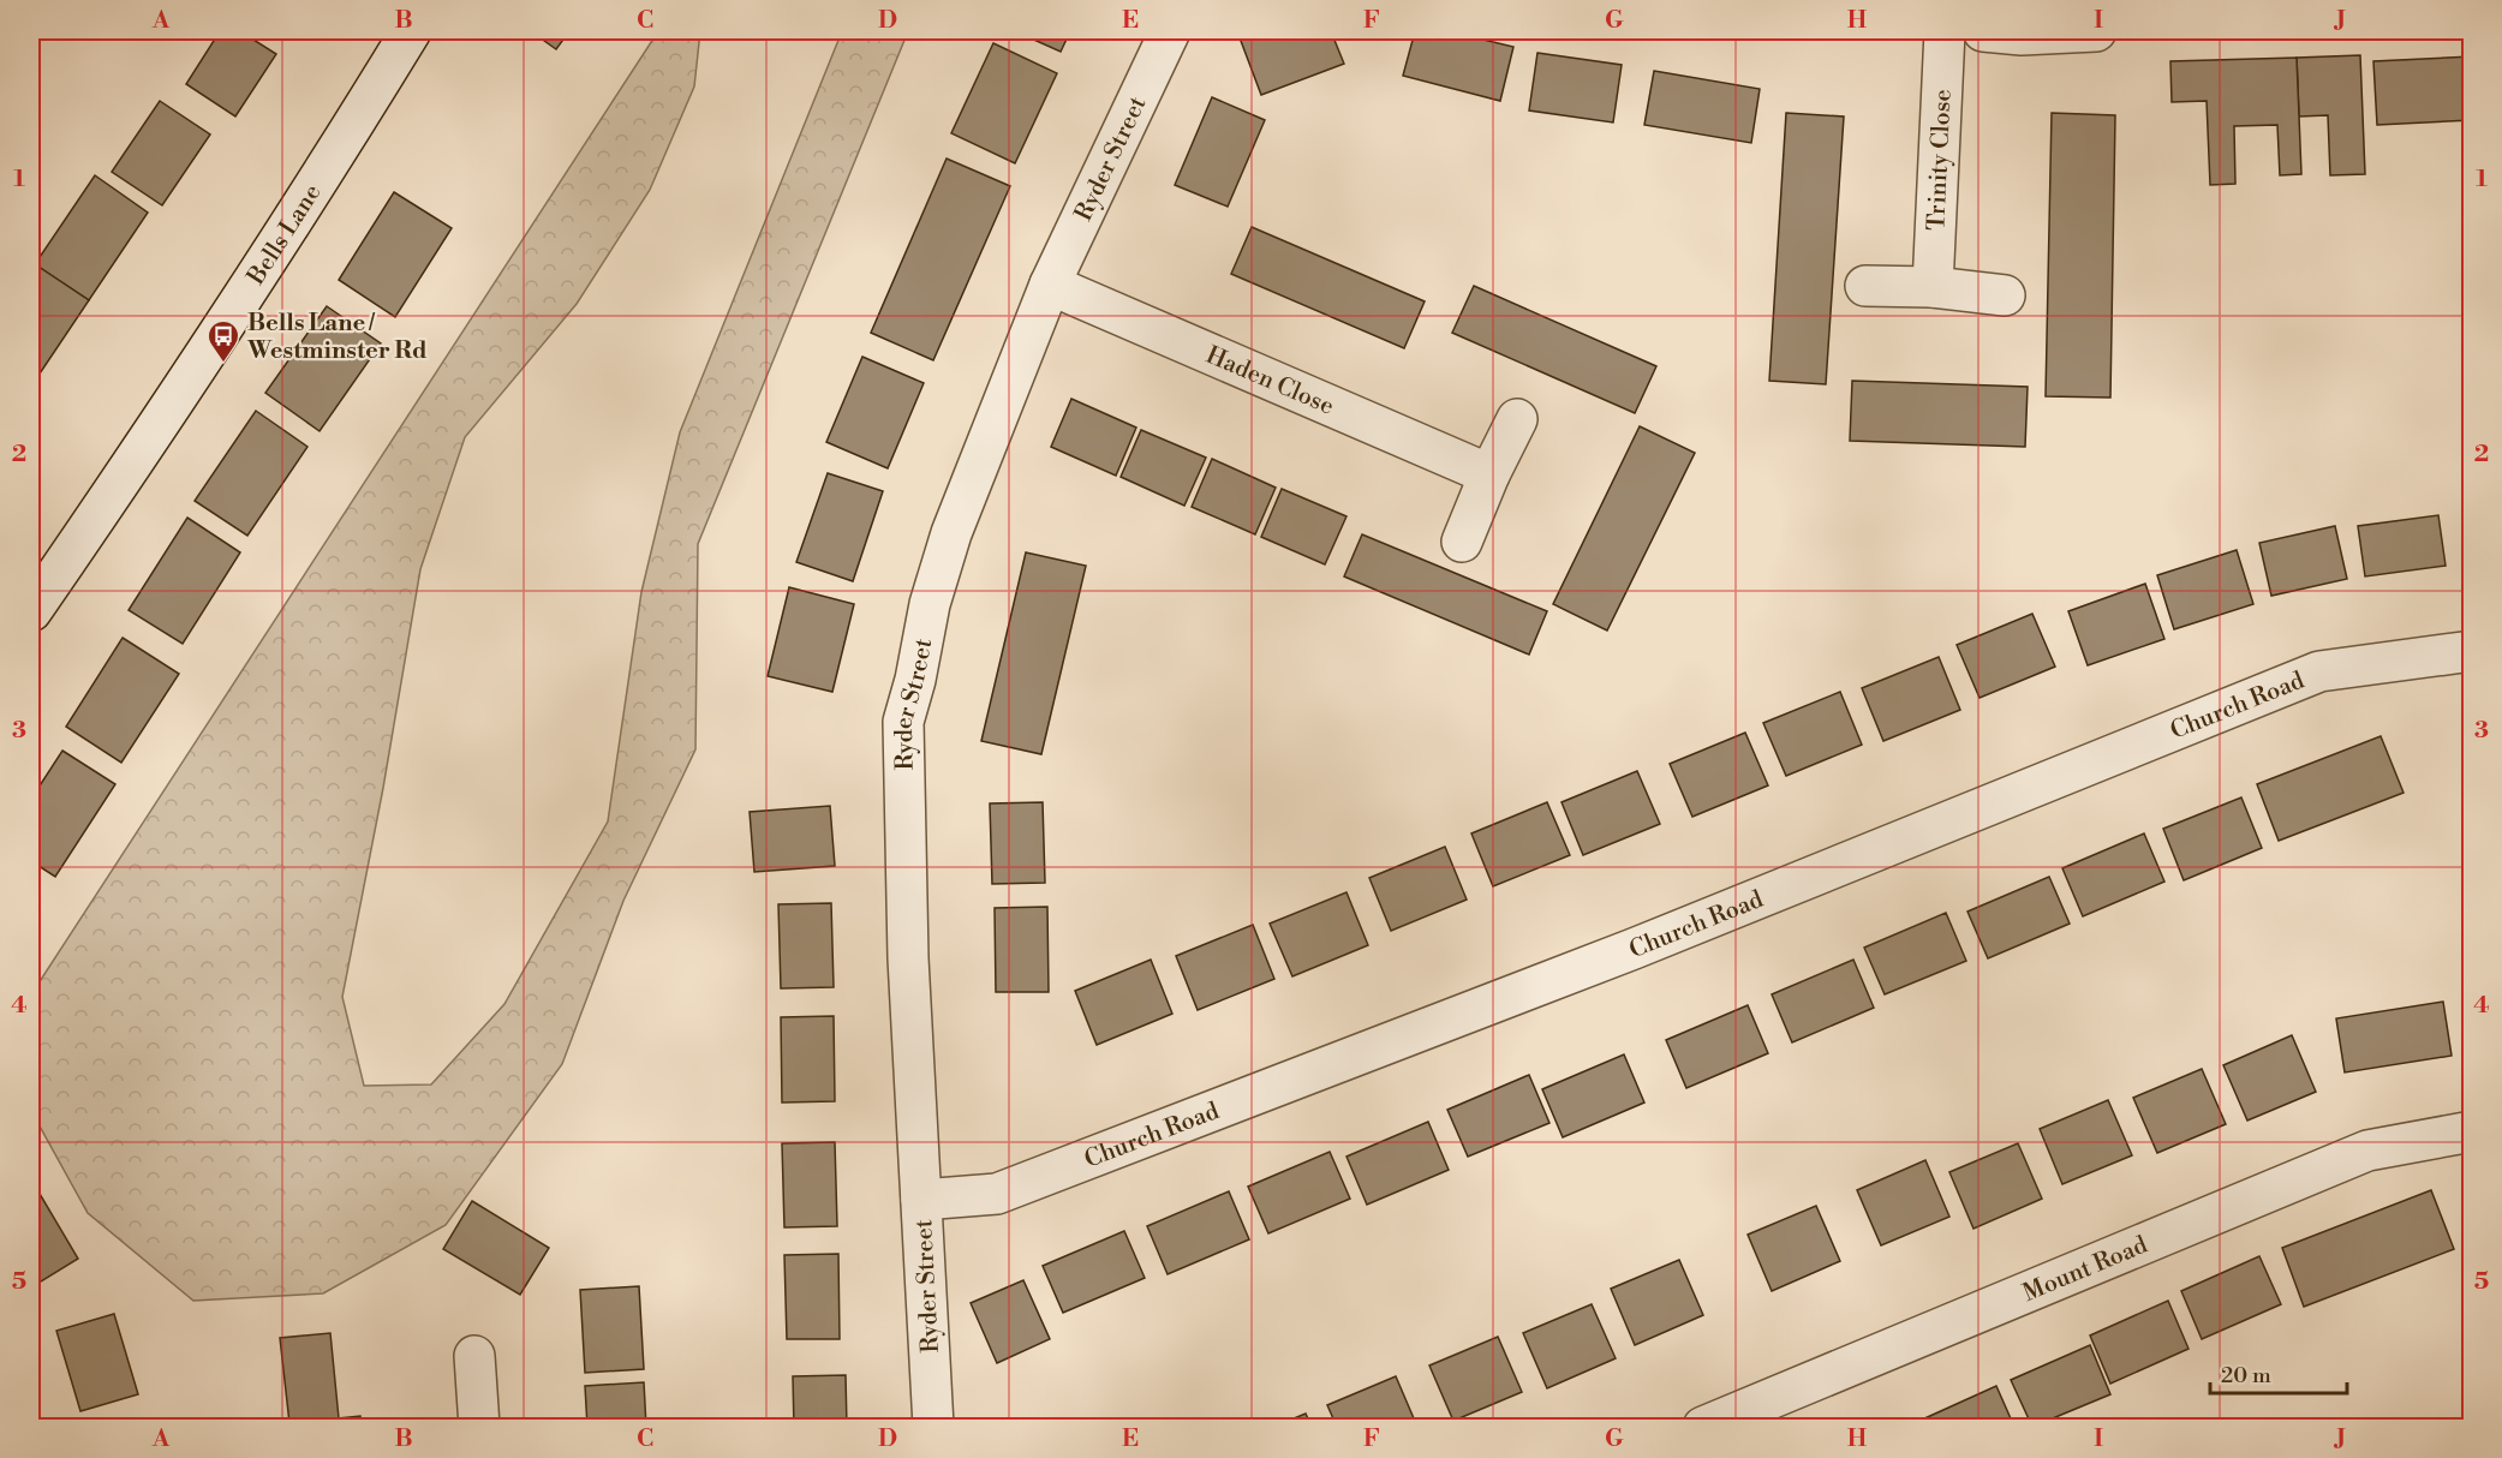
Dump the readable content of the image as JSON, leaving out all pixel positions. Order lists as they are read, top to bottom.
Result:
{
  "streets": {
    "street": [
      "Ryder Street",
      "Trinity Close",
      "Bells Lane",
      "Haden Close",
      "Church Road",
      "Mount Road"
    ]
  },
  "crossings": [
    ["Ryder Street", "Haden Close"],
    ["Ryder Street", "Church Road"]
  ],
  "places": {
    "bus stop": ["Bells Lane / Westminster Rd"]
  },
  "scale_bar": "20 m",
  "grid": {
    "columns": [
      "A",
      "B",
      "C",
      "D",
      "E",
      "F",
      "G",
      "H",
      "I",
      "J"
    ],
    "rows": [
      "1",
      "2",
      "3",
      "4",
      "5"
    ]
  }
}
